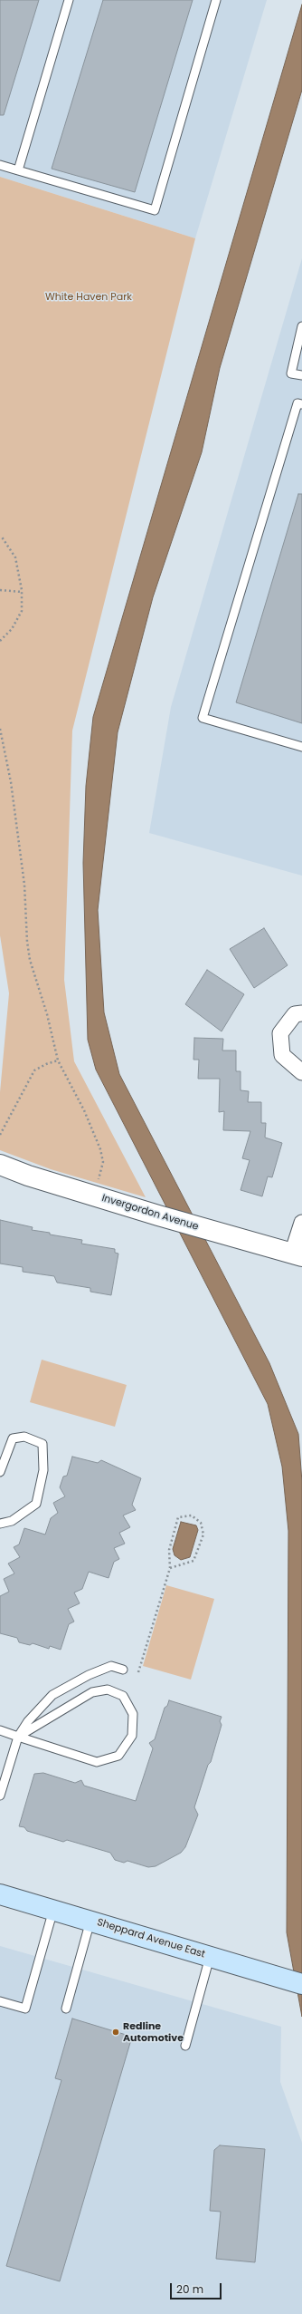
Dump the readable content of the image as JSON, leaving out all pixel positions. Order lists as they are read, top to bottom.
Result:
{
  "streets": {
    "main road": ["Sheppard Avenue East"],
    "street": ["Invergordon Avenue"]
  },
  "parks": ["White Haven Park"],
  "places": ["Redline Automotive"],
  "scale_bar": "20 m"
}
